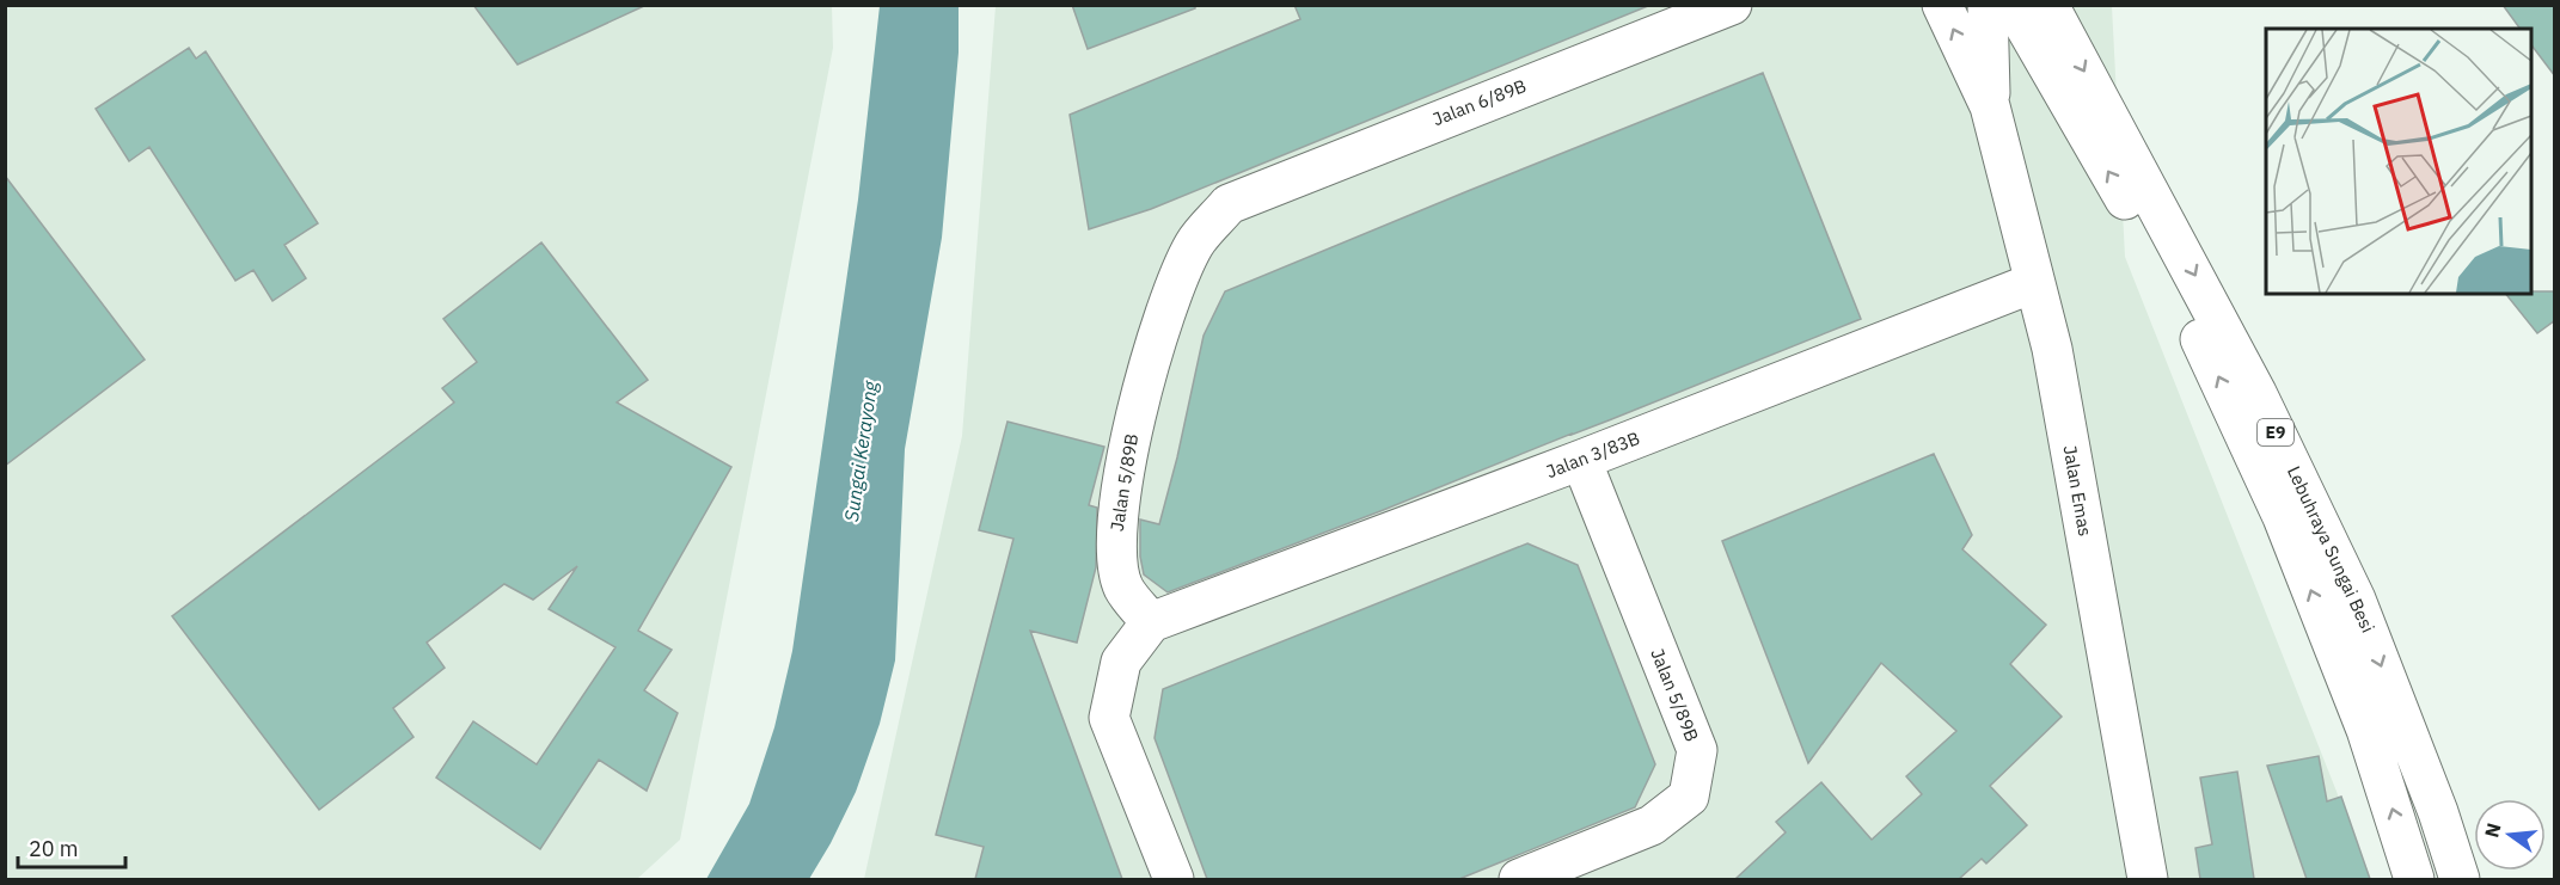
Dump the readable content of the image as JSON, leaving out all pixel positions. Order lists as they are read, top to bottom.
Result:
{
  "streets": {
    "main road": [
      "Jalan 6/89B",
      "E9",
      "Jalan 3/83B",
      "Jalan 5/89B",
      "Jalan Emas",
      "Lebuhraya Sungai Besi"
    ]
  },
  "crossings": [
    ["Jalan 6/89B", "Jalan 5/89B"],
    ["Jalan 3/83B", "Jalan 5/89B"],
    ["Jalan 3/83B", "Jalan Emas"]
  ],
  "water": ["Sungai Kerayong"],
  "scale_bar": "20 m",
  "north": "left"
}
